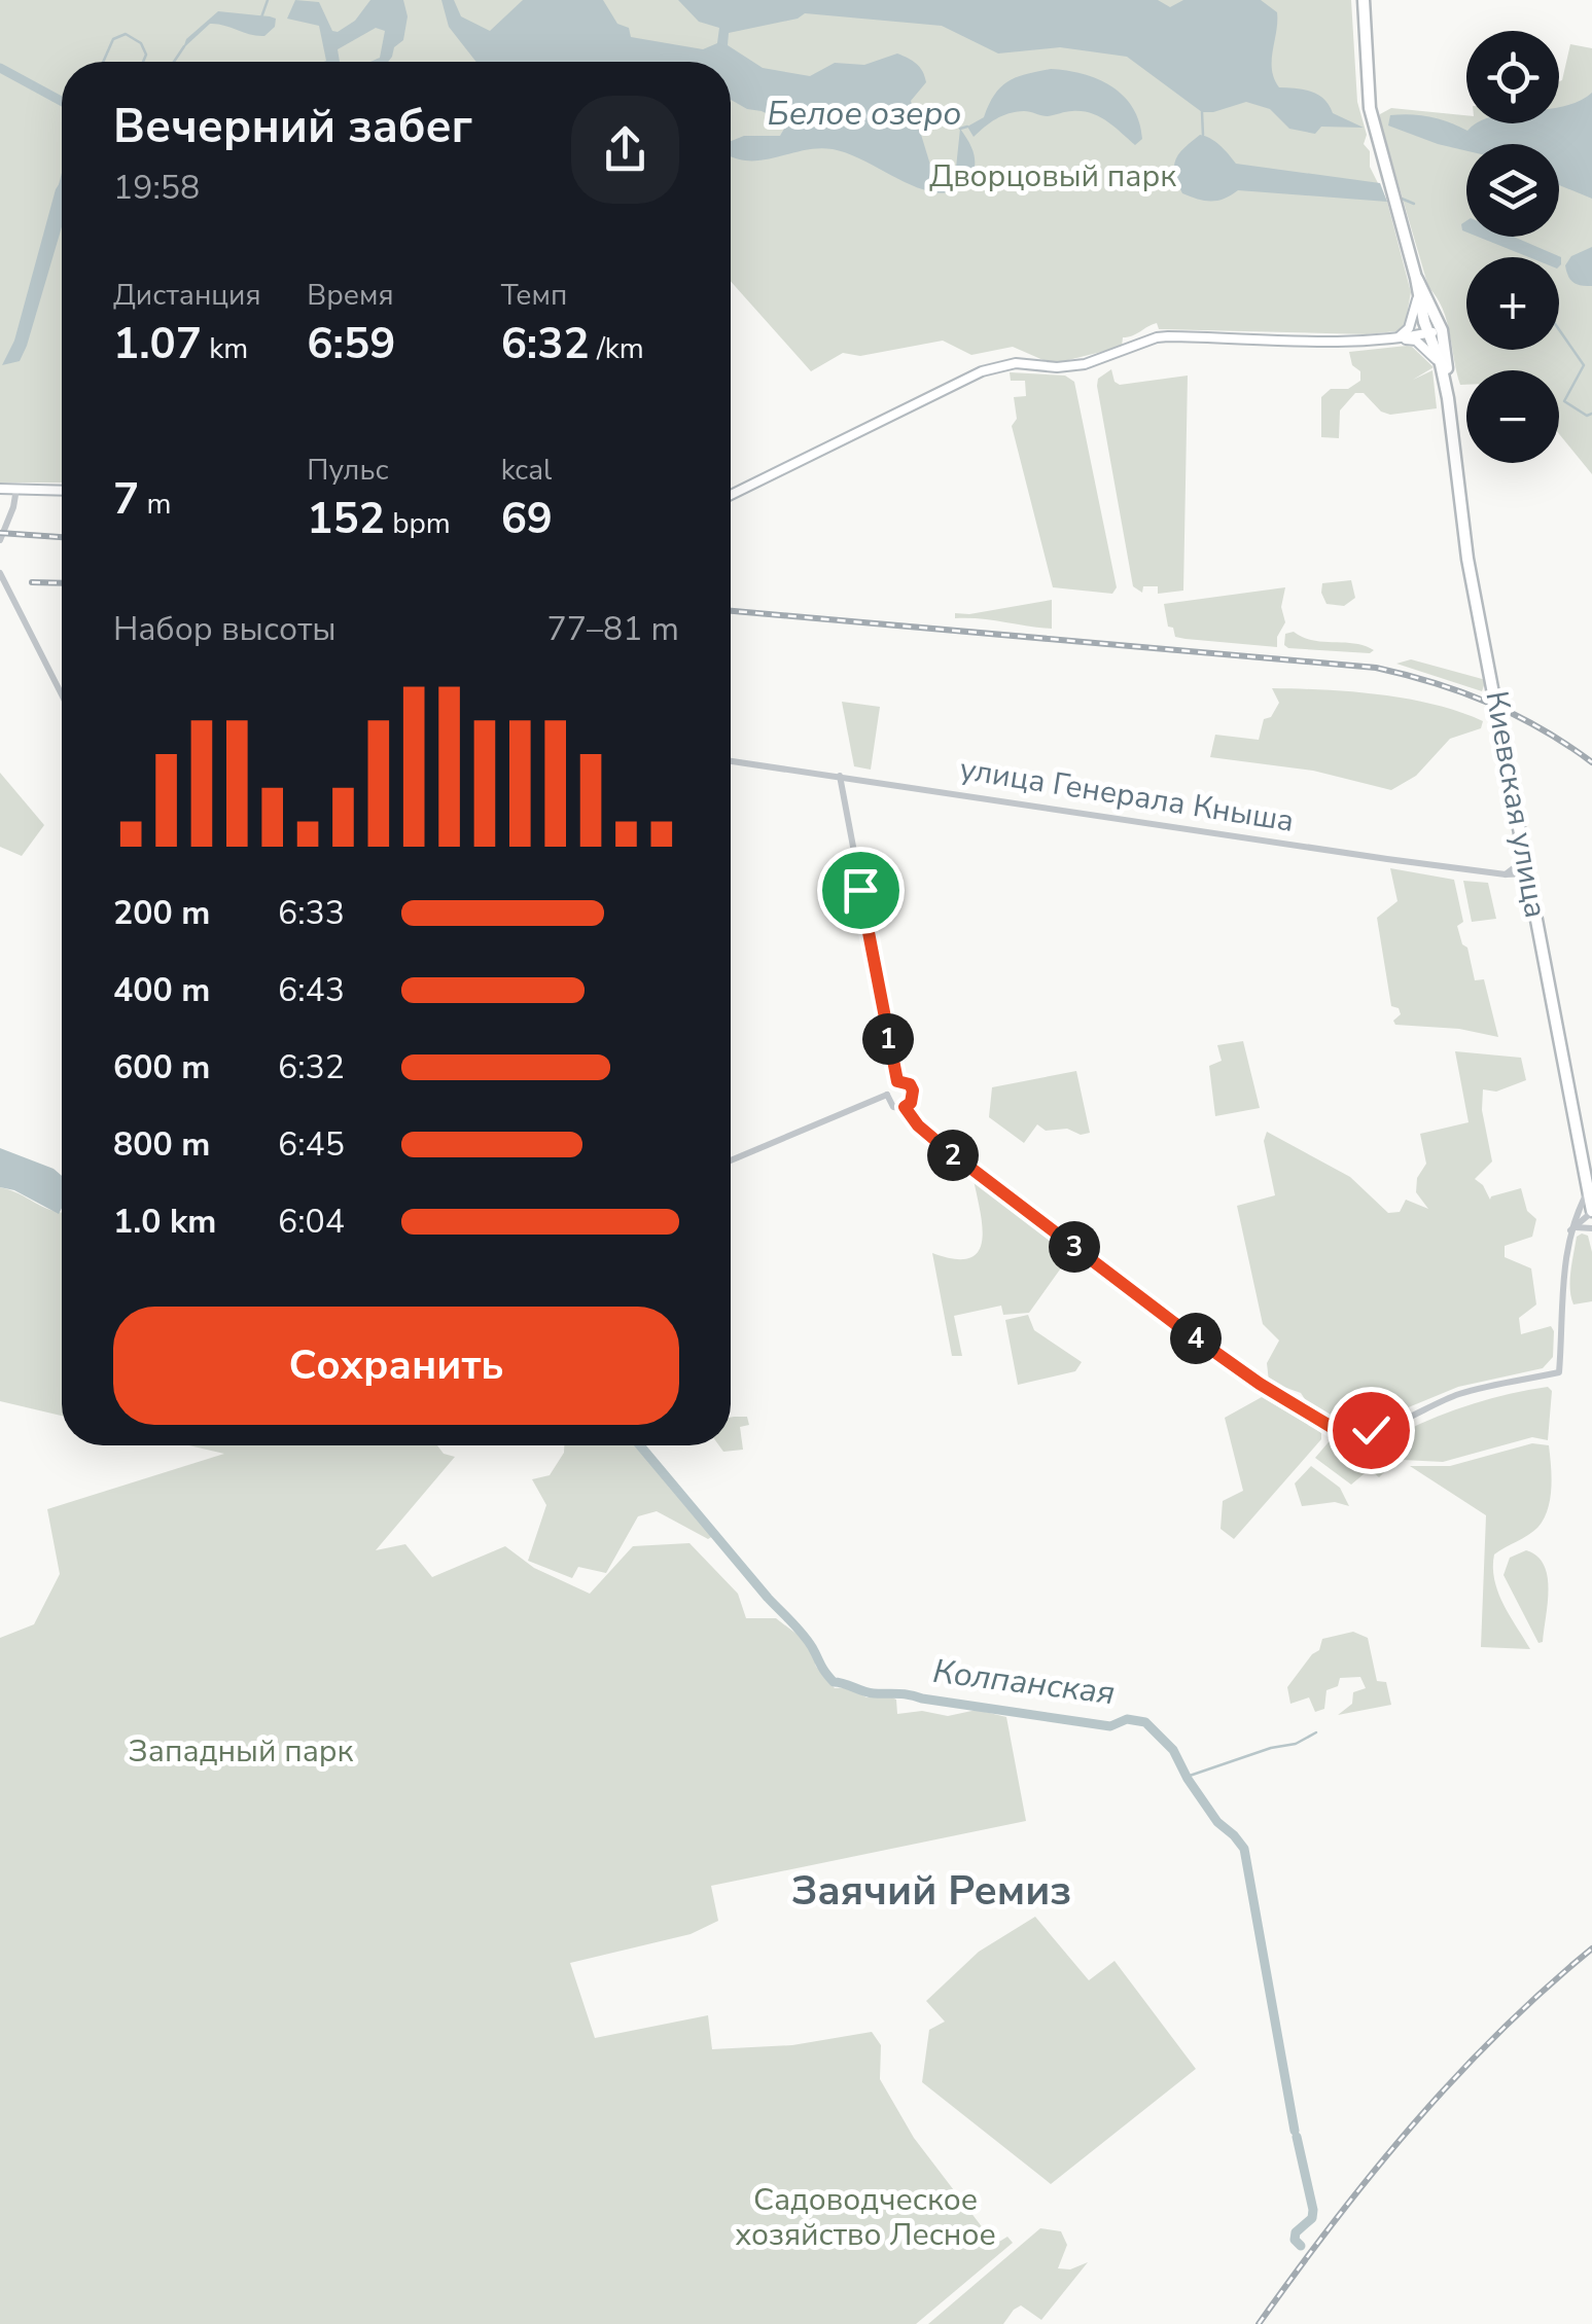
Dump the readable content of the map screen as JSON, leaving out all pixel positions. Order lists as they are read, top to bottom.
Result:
{
  "streets": {
    "main road": ["Киевская улица"],
    "street": ["улица Генерала Кныша"]
  },
  "crossings": [
    ["улица Генерала Кныша", "Киевская улица"]
  ],
  "districts": ["Заячий Ремиз"],
  "water": ["Белое озеро", "Колпанская"],
  "parks": ["Дворцовый парк", "Западный парк", "Садоводческое хозяйство Лесное"],
  "page": {
    "map_buttons": ["+", "−"],
    "heading": ["Вечерний забег", "19:58"],
    "stats": [
      ["Дистанция", "1.07 km"],
      ["Время", "6:59"],
      ["Темп", "6:32 /km"],
      ["7 m"],
      ["Пульс", "152 bpm"],
      ["kcal", "69"]
    ],
    "chart": ["Набор высоты", "77–81 m"],
    "list": [
      {
        "name": "200 m",
        "note": "6:33"
      },
      {
        "name": "400 m",
        "note": "6:43"
      },
      {
        "name": "600 m",
        "note": "6:32"
      },
      {
        "name": "800 m",
        "note": "6:45"
      },
      {
        "name": "1.0 km",
        "note": "6:04"
      }
    ],
    "pins": [
      "1",
      "2",
      "3",
      "4"
    ],
    "buttons": "Сохранить"
  }
}
